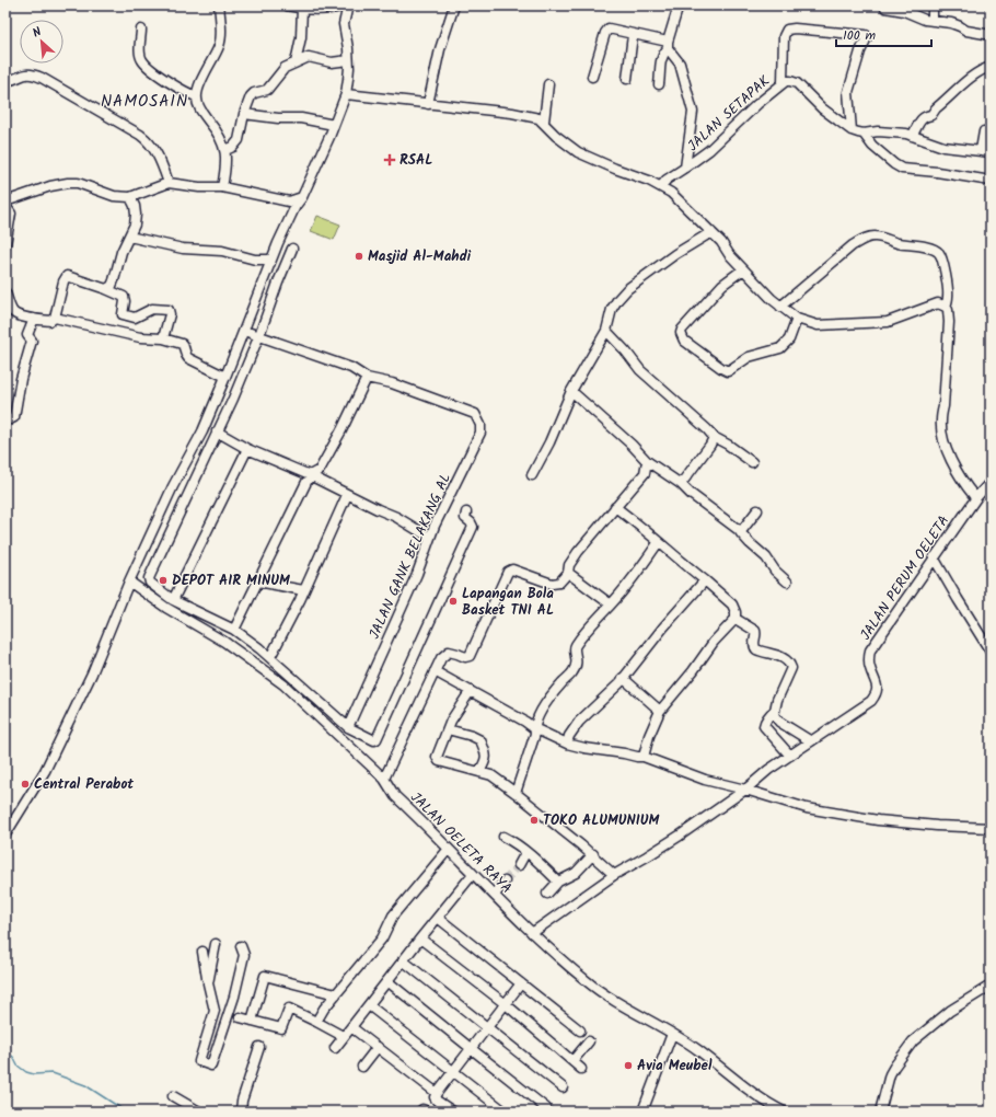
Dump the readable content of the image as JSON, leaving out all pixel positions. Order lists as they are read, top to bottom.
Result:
{
  "streets": {
    "street": [
      "JALAN SETAPAK",
      "JALAN GANK BELAKANG AL",
      "JALAN PERUM OELETA",
      "JALAN OELETA RAYA"
    ]
  },
  "districts": ["NAMOSAIN"],
  "places": {
    "health": ["RSAL"],
    "other": [
      "Masjid Al-Mahdi",
      "DEPOT AIR MINUM",
      "Lapangan Bola Basket TNI AL",
      "Central Perabot",
      "TOKO ALUMUNIUM",
      "Avia Meubel"
    ]
  },
  "scale_bar": "100 m",
  "north": "top left"
}
